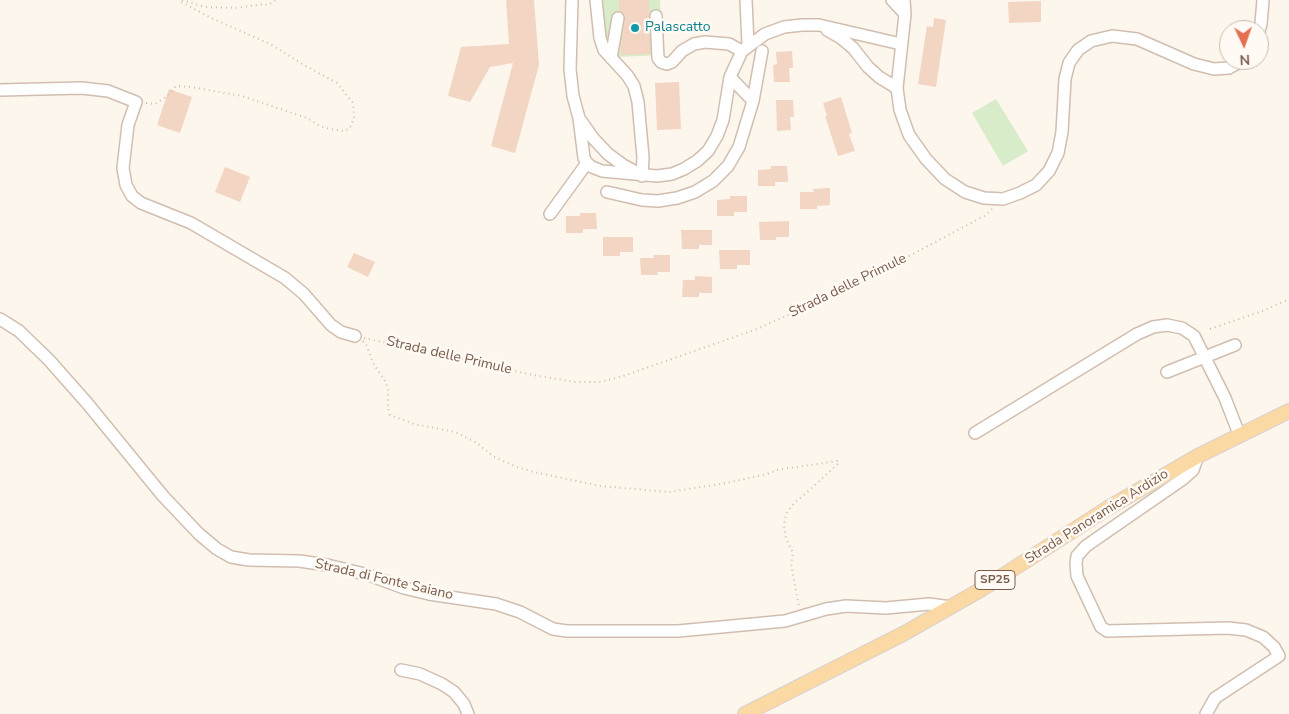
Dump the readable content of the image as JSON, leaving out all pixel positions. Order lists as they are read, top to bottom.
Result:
{
  "streets": {
    "main road": ["Strada Panoramica Ardizio", "SP25"],
    "street": ["Strada di Fonte Saiano"],
    "path": ["Strada delle Primule"]
  },
  "crossings": [
    ["Strada Panoramica Ardizio", "Strada di Fonte Saiano"]
  ],
  "places": ["Palascatto"],
  "north": "bottom"
}
